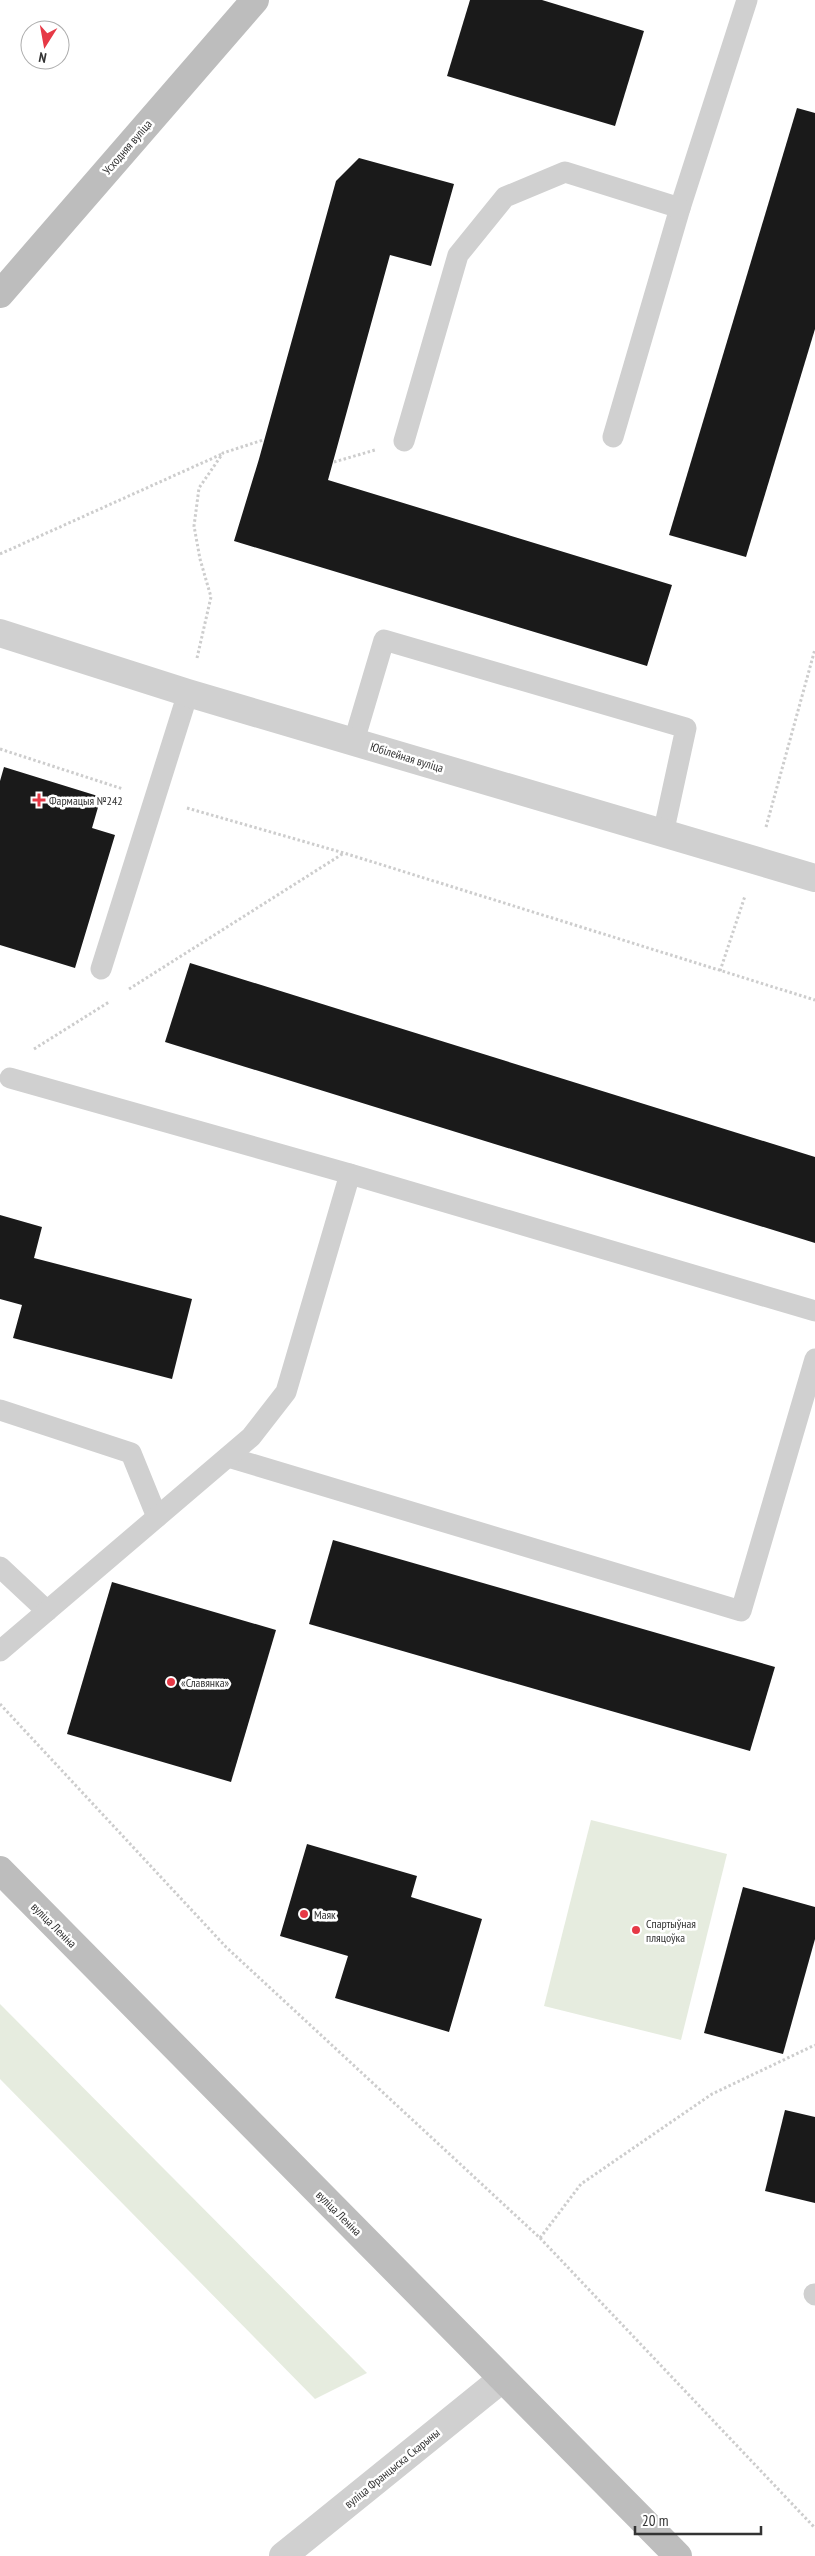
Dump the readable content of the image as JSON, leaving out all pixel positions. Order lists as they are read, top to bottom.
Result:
{
  "streets": {
    "main road": ["Усходняя вуліца", "вуліца Леніна"],
    "street": ["Юбілейная вуліца", "вуліца Францыска Скарыны"]
  },
  "crossings": [
    ["вуліца Леніна", "вуліца Францыска Скарыны"]
  ],
  "places": {
    "health": ["Фармацыя №242"],
    "other": ["«Славянка»", "Маяк", "Спартыўная пляцоўка"]
  },
  "scale_bar": "20 m",
  "north": "bottom"
}
